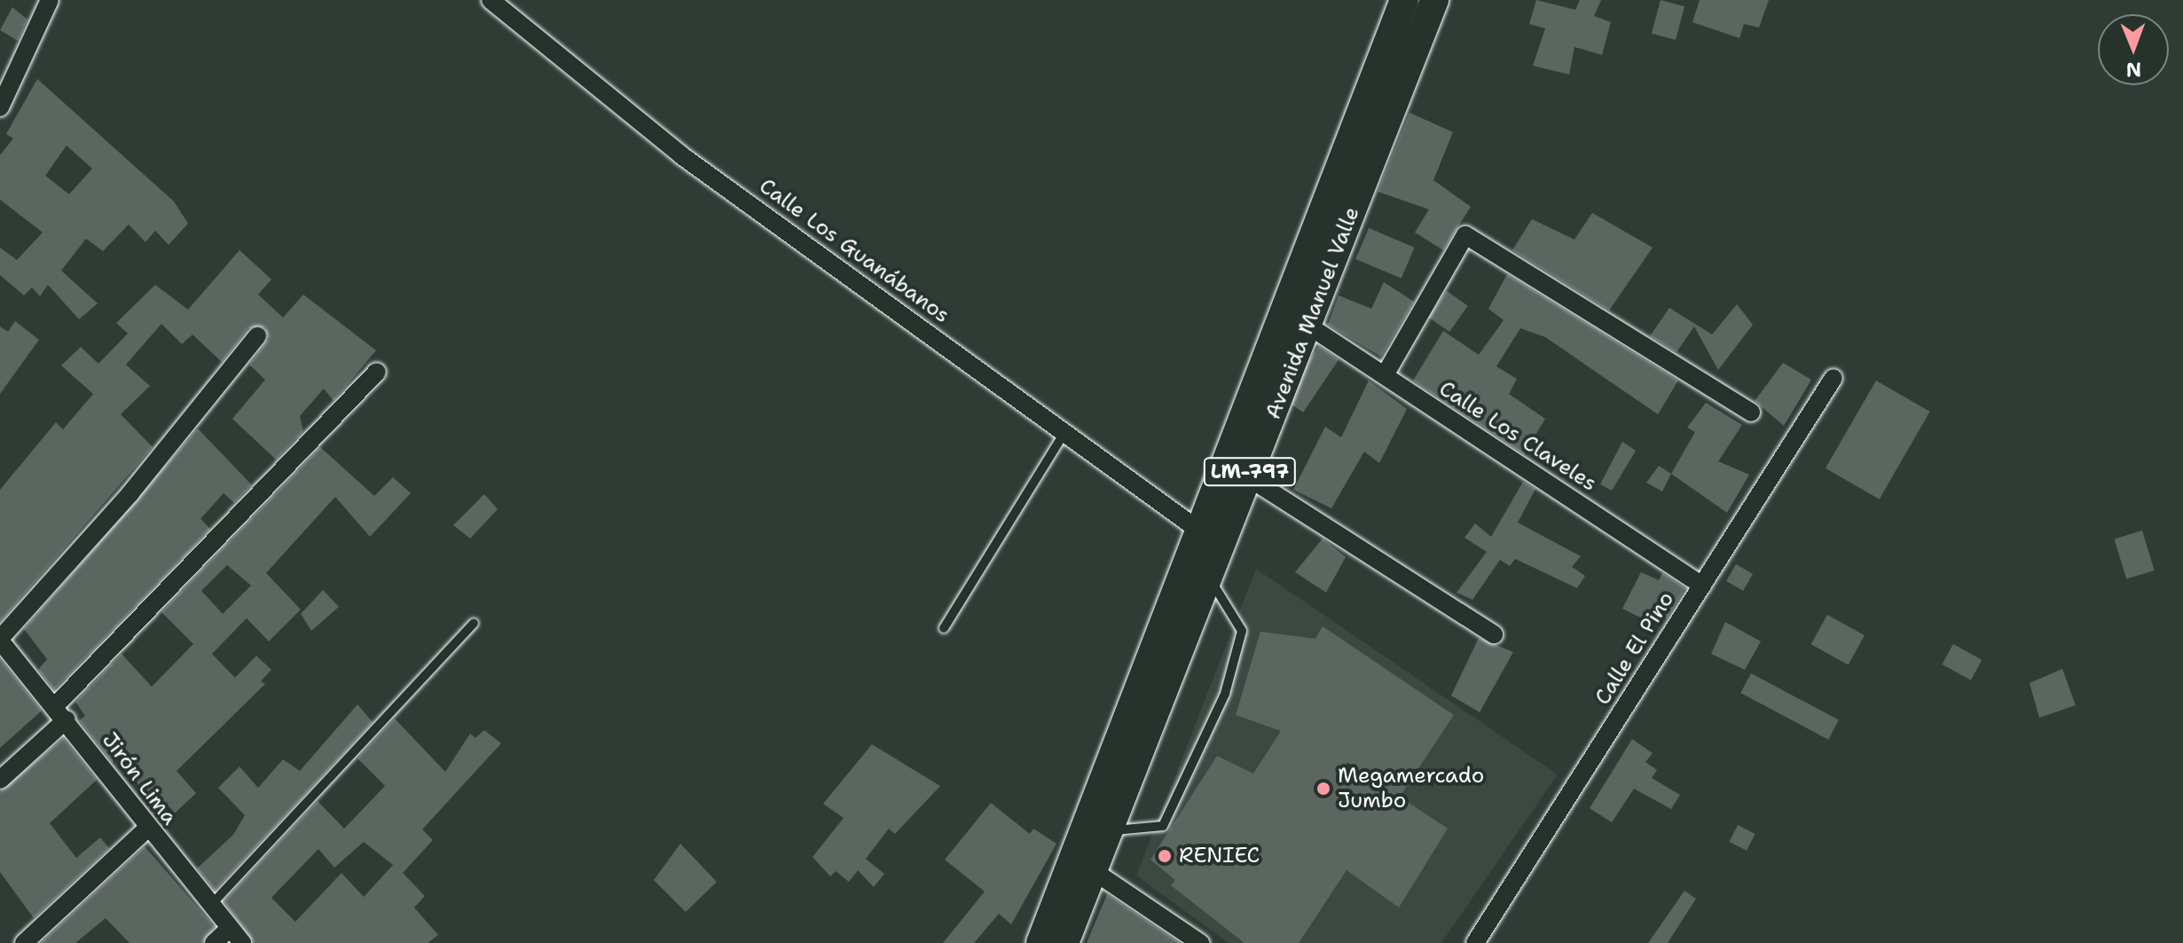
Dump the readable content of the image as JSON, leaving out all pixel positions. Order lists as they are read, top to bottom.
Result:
{
  "streets": {
    "main road": ["Avenida Manuel Valle", "LM-797"],
    "street": [
      "Calle Los Guanábanos",
      "Calle Los Claveles",
      "Calle El Pino",
      "Jirón Lima"
    ]
  },
  "crossings": [
    ["Calle Los Guanábanos", "Avenida Manuel Valle"],
    ["Avenida Manuel Valle", "Calle Los Claveles"],
    ["Calle Los Claveles", "Calle El Pino"]
  ],
  "places": ["Megamercado Jumbo", "RENIEC"],
  "north": "bottom"
}
